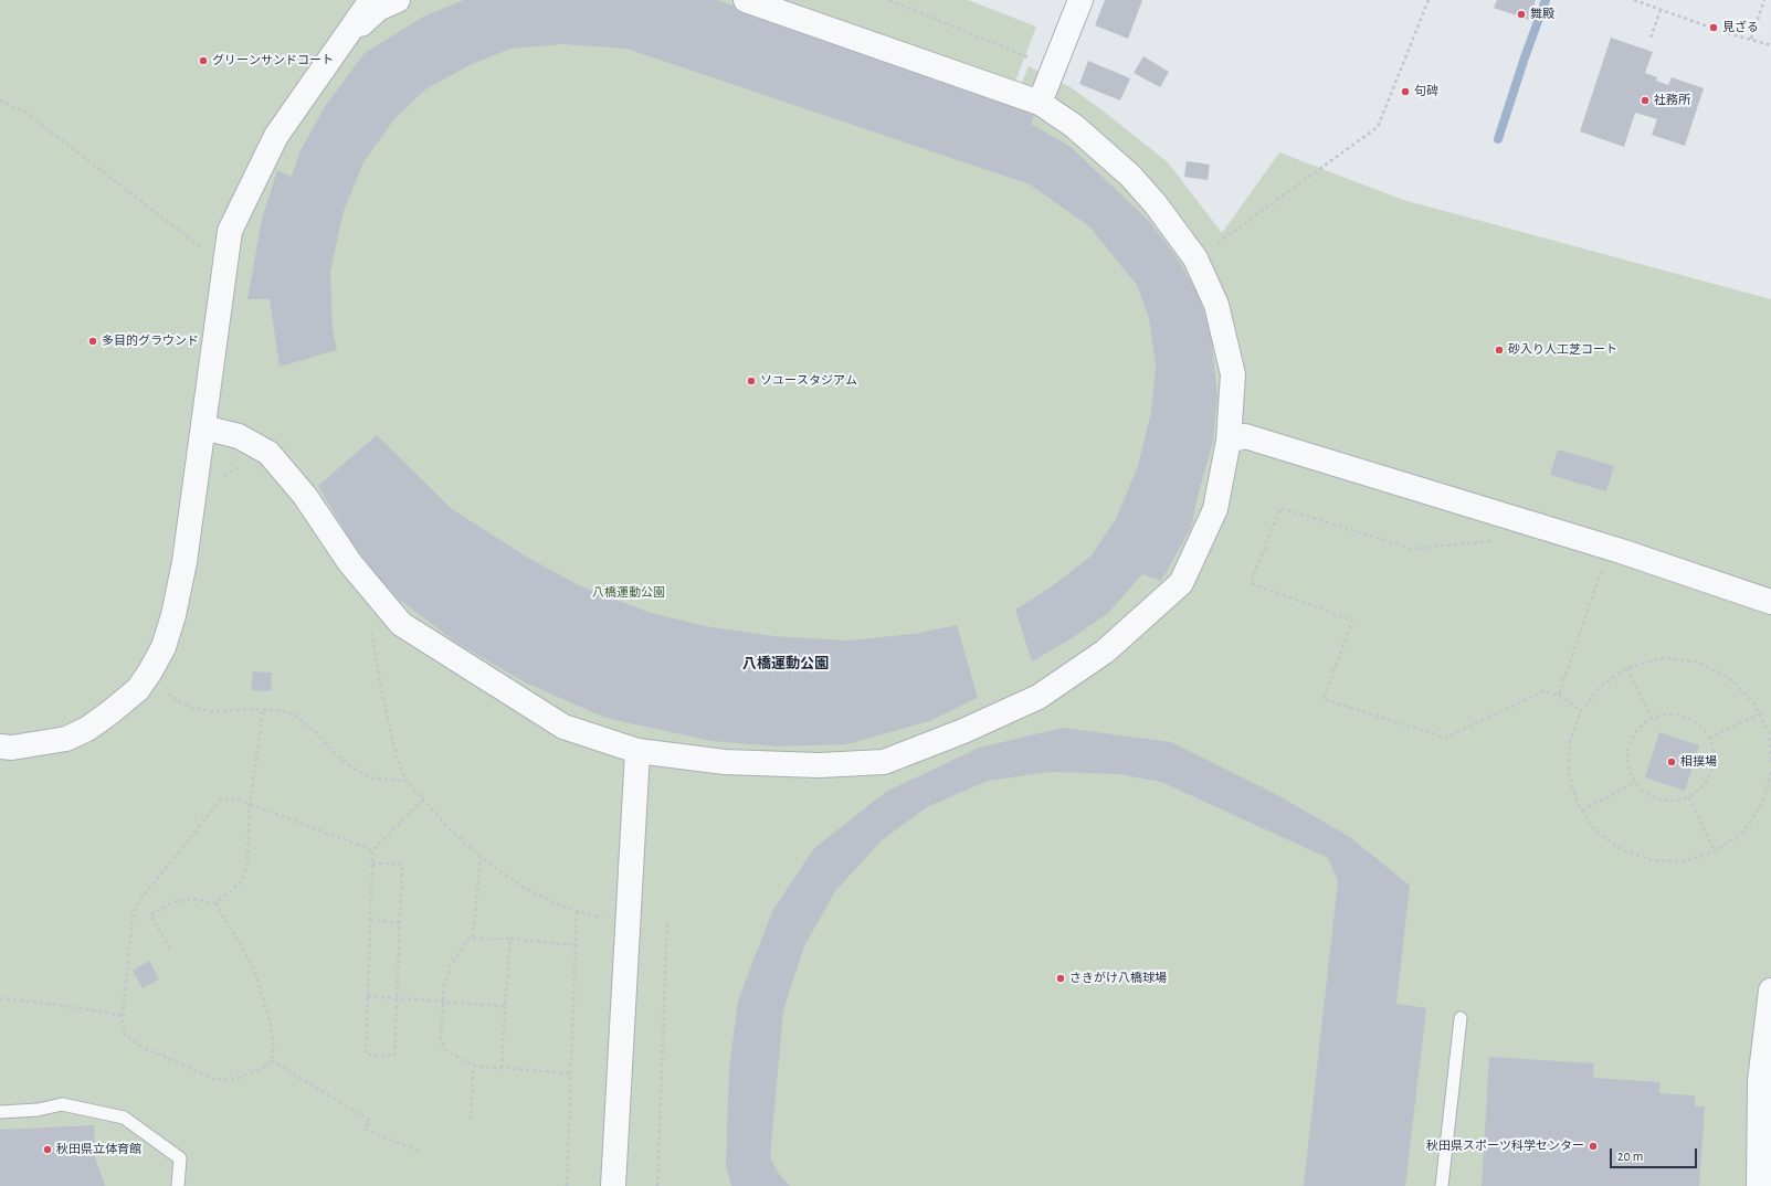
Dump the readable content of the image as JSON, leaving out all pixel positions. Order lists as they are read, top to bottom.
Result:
{
  "districts": ["八橋運動公園"],
  "parks": ["八橋運動公園"],
  "places": [
    "舞殿",
    "見ざる",
    "グリーンサンドコート",
    "句碑",
    "社務所",
    "多目的グラウンド",
    "砂入り人工芝コート",
    "ソユースタジアム",
    "相撲場",
    "さきがけ八橋球場",
    "秋田県スポーツ科学センター",
    "秋田県立体育館"
  ],
  "scale_bar": "20 m"
}
